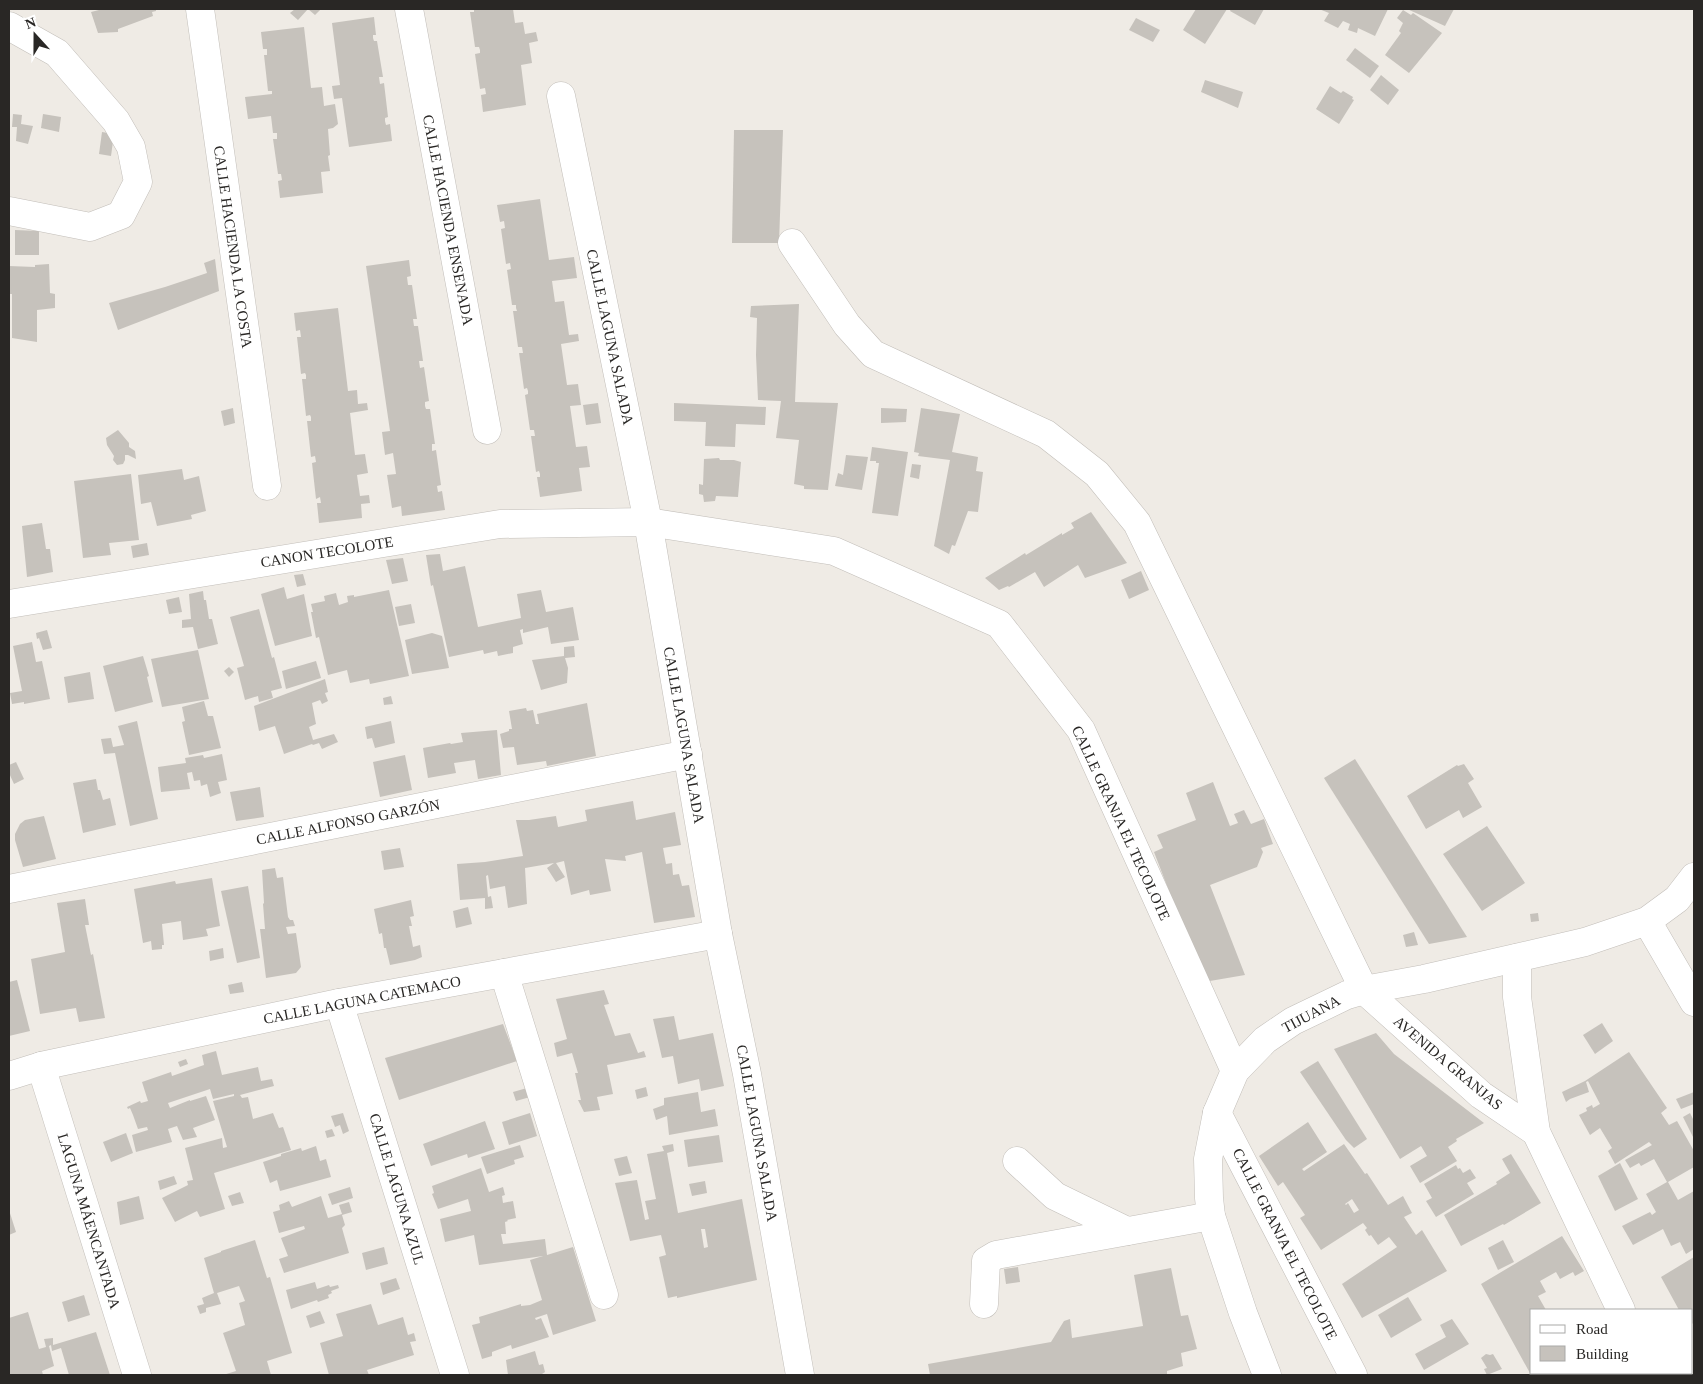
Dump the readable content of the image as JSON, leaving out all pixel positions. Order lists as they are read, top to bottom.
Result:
{
  "streets": {
    "street": [
      "CALLE HACIENDA ENSENADA",
      "CALLE HACIENDA LA COSTA",
      "CALLE LAGUNA SALADA",
      "CANON TECOLOTE",
      "CALLE ALFONSO GARZÓN",
      "CALLE GRANJA EL TECOLOTE",
      "CALLE LAGUNA CATEMACO",
      "TIJUANA",
      "AVENIDA GRANJAS",
      "CALLE LAGUNA AZUL",
      "LAGUNA MÁENCANTADA"
    ]
  },
  "crossings": [
    ["CALLE LAGUNA SALADA", "CANON TECOLOTE"],
    ["CALLE LAGUNA SALADA", "CALLE ALFONSO GARZÓN"],
    ["CALLE LAGUNA SALADA", "CALLE GRANJA EL TECOLOTE"],
    ["CALLE LAGUNA SALADA", "CALLE LAGUNA CATEMACO"],
    ["CANON TECOLOTE", "CALLE GRANJA EL TECOLOTE"],
    ["CALLE GRANJA EL TECOLOTE", "TIJUANA"],
    ["CALLE LAGUNA CATEMACO", "CALLE LAGUNA AZUL"],
    ["CALLE LAGUNA CATEMACO", "LAGUNA MÁENCANTADA"],
    ["TIJUANA", "AVENIDA GRANJAS"]
  ],
  "legend": ["Road", "Building"],
  "north": "top"
}
